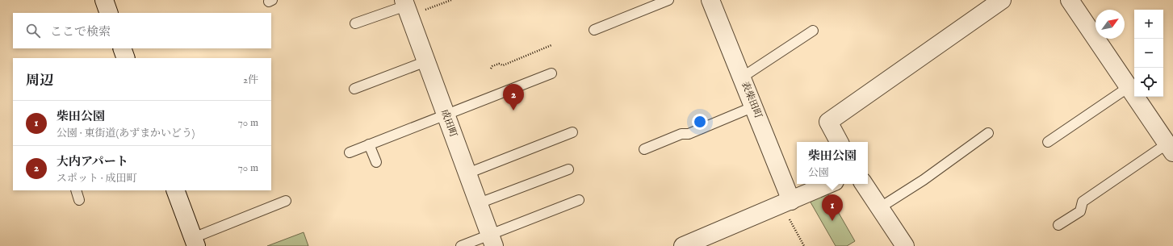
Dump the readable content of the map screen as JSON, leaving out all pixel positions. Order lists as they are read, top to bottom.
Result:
{
  "streets": {
    "street": ["表柴田町", "成田町"]
  },
  "north": "top right",
  "page": {
    "map_buttons": ["+", "−"],
    "search": "ここで検索",
    "heading": ["周辺", "2件"],
    "pins": ["2", "1"],
    "list": [
      {
        "mark": "1",
        "name": "柴田公園",
        "note": "公園 · 東街道(あずまかいどう)",
        "value": "70 m"
      },
      {
        "mark": "2",
        "name": "大内アパート",
        "note": "スポット · 成田町",
        "value": "70 m"
      }
    ],
    "popup": ["柴田公園", "公園"]
  }
}
